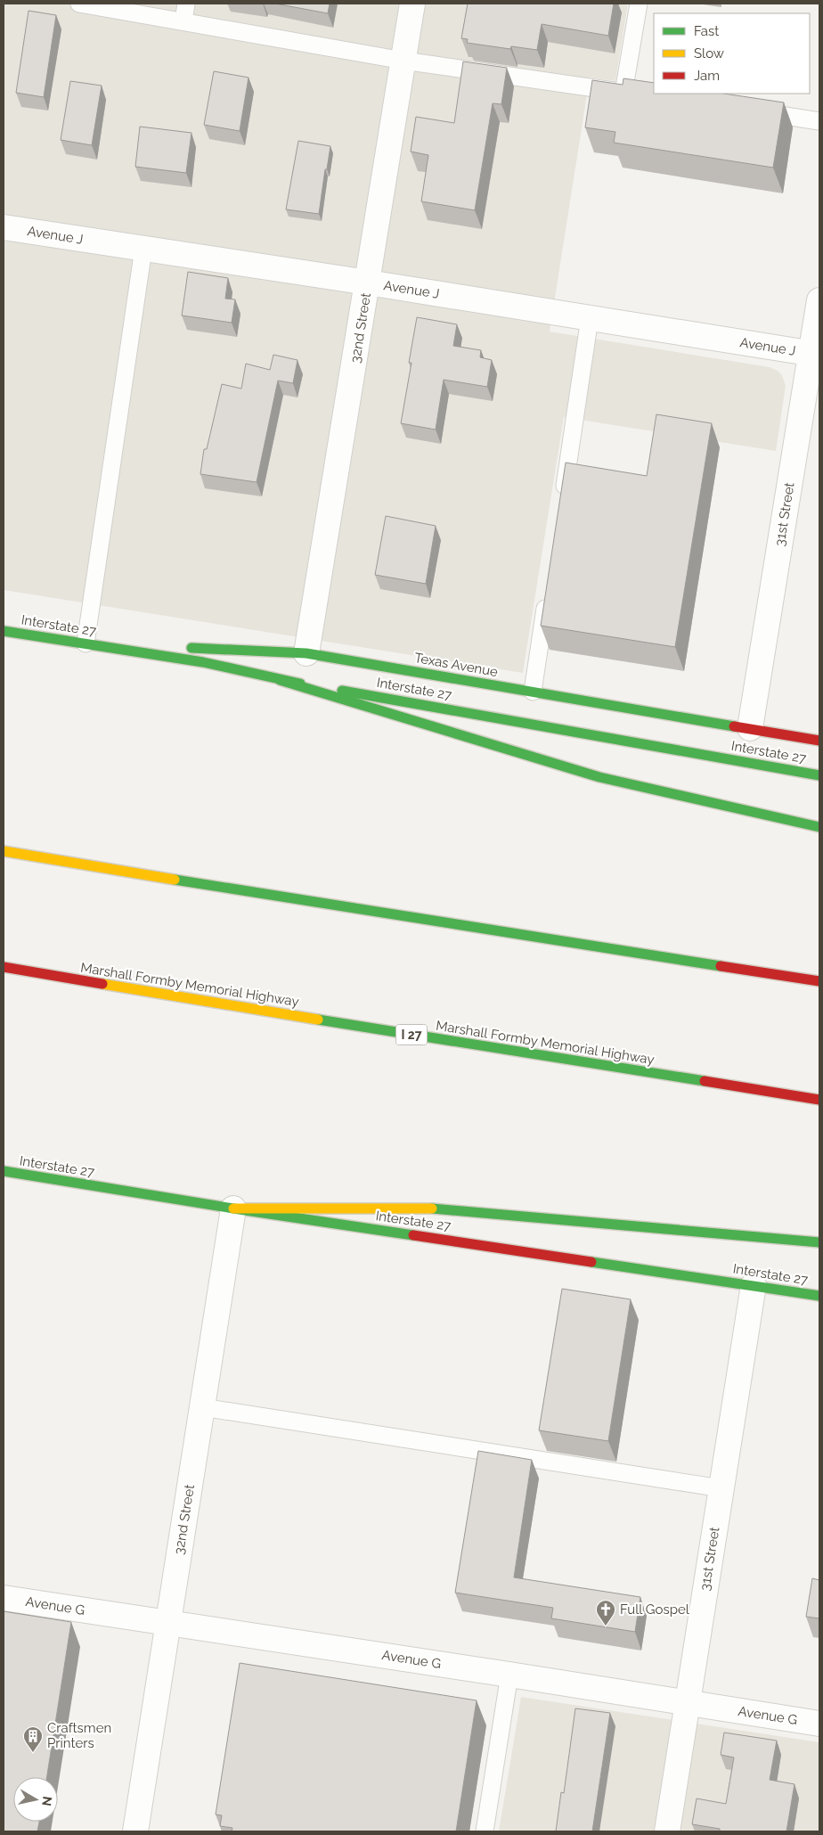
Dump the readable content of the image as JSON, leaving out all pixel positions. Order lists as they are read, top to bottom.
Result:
{
  "streets": {
    "main road": [
      "Interstate 27",
      "Texas Avenue",
      "Marshall Formby Memorial Highway",
      "I 27"
    ],
    "street": [
      "Avenue J",
      "32nd Street",
      "31st Street",
      "Avenue G"
    ]
  },
  "crossings": [
    ["Avenue J", "32nd Street"],
    ["Avenue J", "31st Street"],
    ["32nd Street", "Interstate 27"],
    ["32nd Street", "Texas Avenue"],
    ["32nd Street", "Avenue G"],
    ["31st Street", "Interstate 27"],
    ["31st Street", "Texas Avenue"],
    ["31st Street", "Avenue G"],
    ["Interstate 27", "Texas Avenue"]
  ],
  "places": {
    "church": ["Full Gospel"],
    "building": ["Craftsmen Printers"]
  },
  "legend": ["Fast", "Slow", "Jam"],
  "north": "right"
}
